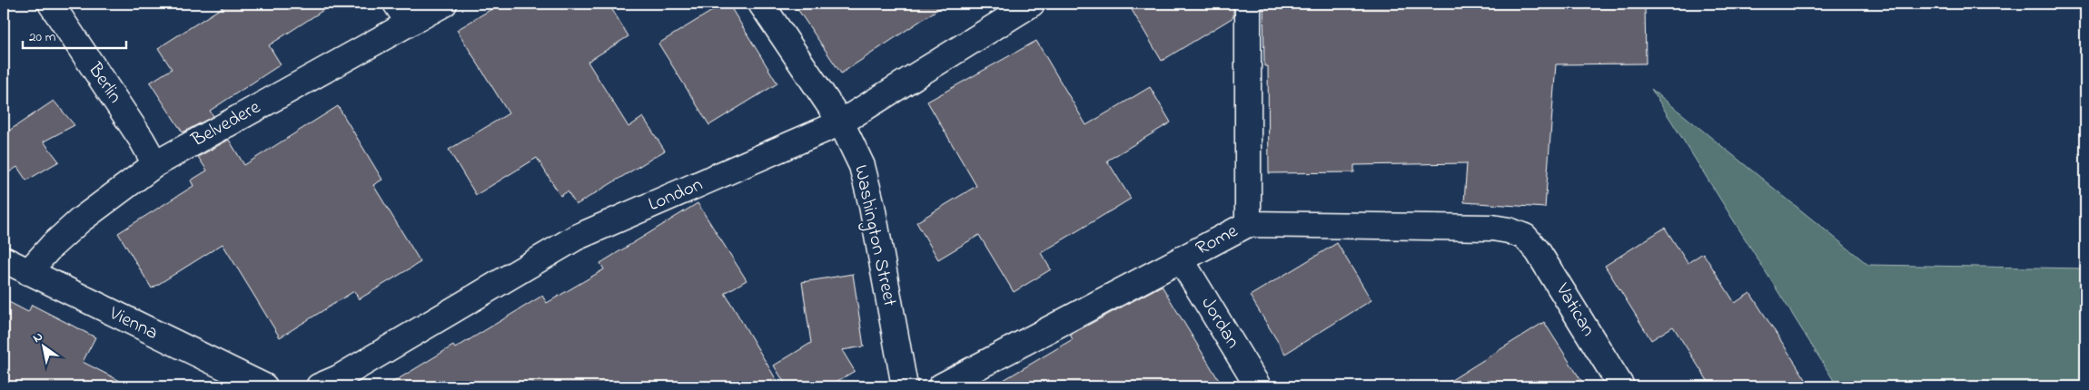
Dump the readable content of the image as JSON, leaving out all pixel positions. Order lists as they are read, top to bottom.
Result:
{
  "streets": {
    "street": [
      "Berlin",
      "Belvedere",
      "London",
      "Washington Street",
      "Rome",
      "Vatican",
      "Jordan",
      "Vienna"
    ]
  },
  "crossings": [
    ["Berlin", "Belvedere"],
    ["Belvedere", "Vienna"],
    ["London", "Washington Street"],
    ["Rome", "Vatican"],
    ["Rome", "Jordan"]
  ],
  "scale_bar": "20 m",
  "north": "top left"
}
